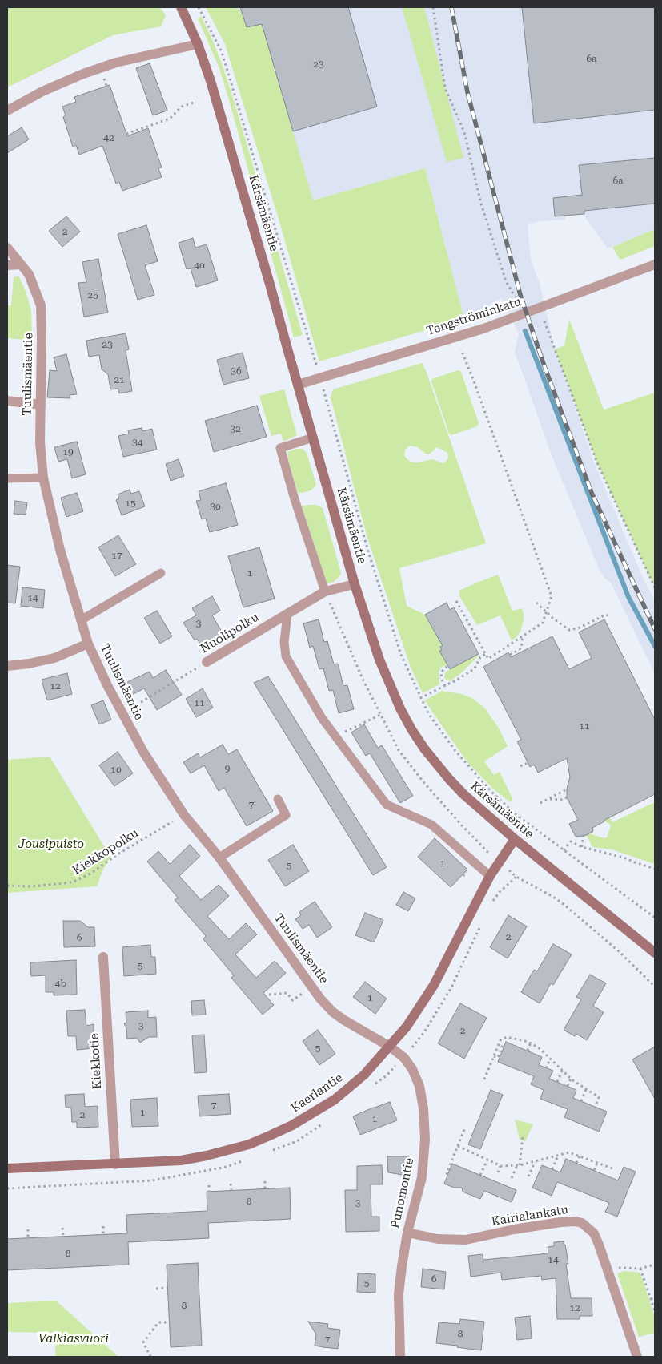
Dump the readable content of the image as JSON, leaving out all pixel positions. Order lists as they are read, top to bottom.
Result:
{
  "streets": {
    "street": [
      "Kärsämäentie",
      "Tengströminkatu",
      "Tuulismäentie",
      "Nuolipolku",
      "Kiekkotie",
      "Kaerlantie",
      "Punomontie",
      "Kairialankatu"
    ],
    "path": ["Kiekkopolku"]
  },
  "crossings": [
    ["Kärsämäentie", "Tengströminkatu"],
    ["Kärsämäentie", "Nuolipolku"],
    ["Kärsämäentie", "Kaerlantie"],
    ["Tuulismäentie", "Nuolipolku"],
    ["Tuulismäentie", "Kiekkopolku"],
    ["Tuulismäentie", "Kaerlantie"],
    ["Tuulismäentie", "Punomontie"],
    ["Kiekkotie", "Kaerlantie"],
    ["Kaerlantie", "Punomontie"],
    ["Punomontie", "Kairialankatu"]
  ],
  "parks": ["Jousipuisto", "Valkiasvuori"],
  "house_numbers": [
    "6a",
    "23",
    "42",
    "6a",
    "2",
    "40",
    "25",
    "23",
    "36",
    "21",
    "32",
    "34",
    "19",
    "15",
    "30",
    "17",
    "1",
    "14",
    "3",
    "12",
    "11",
    "11",
    "9",
    "10",
    "7",
    "1",
    "5",
    "2",
    "6",
    "5",
    "4b",
    "1",
    "3",
    "2",
    "5",
    "7",
    "1",
    "2",
    "1",
    "8",
    "3",
    "8",
    "14",
    "6",
    "5",
    "8",
    "12",
    "8",
    "7"
  ]
}
